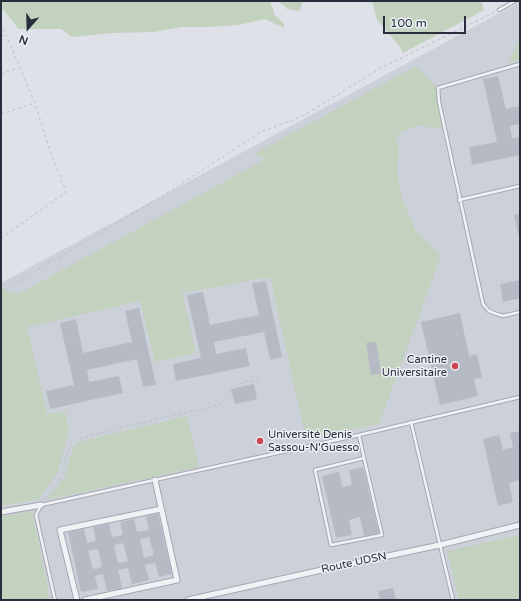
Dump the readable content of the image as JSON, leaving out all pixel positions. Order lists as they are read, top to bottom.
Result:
{
  "streets": {
    "street": ["Route UDSN"]
  },
  "places": ["Cantine Universitaire", "Université Denis Sassou-N'Guesso"],
  "scale_bar": "100 m",
  "north": "bottom"
}
